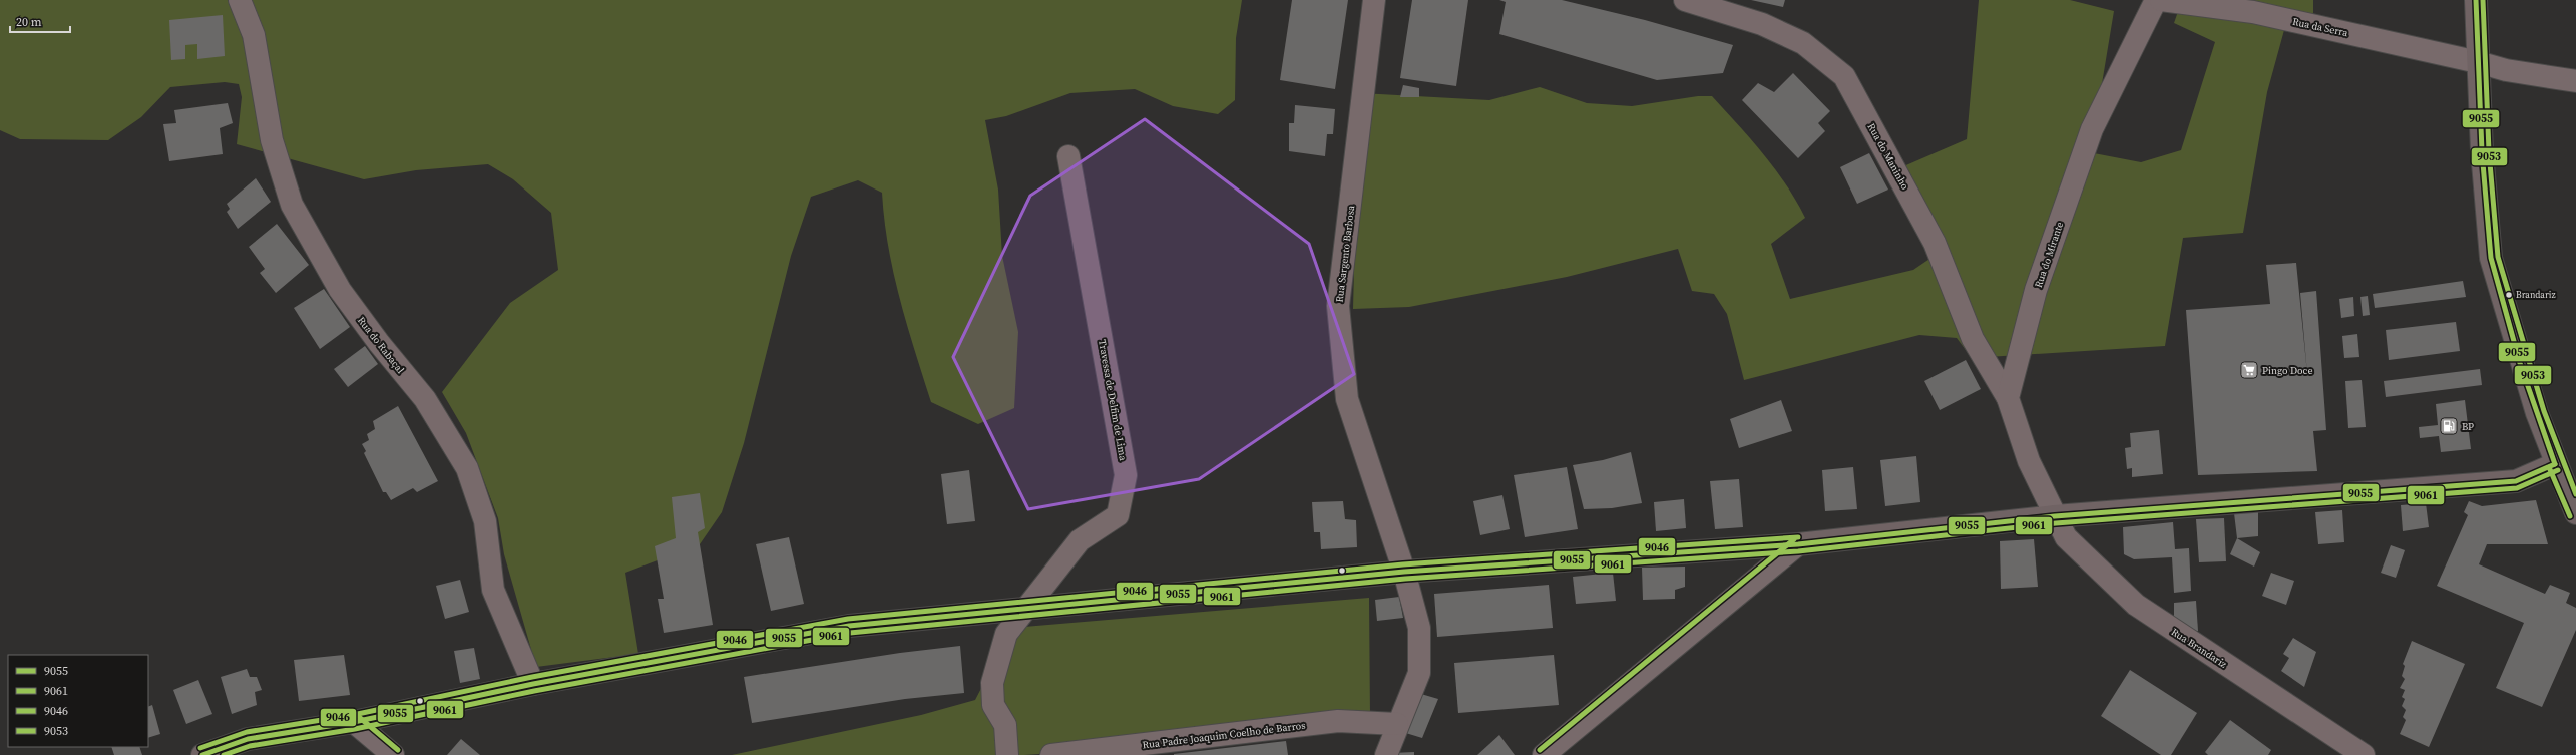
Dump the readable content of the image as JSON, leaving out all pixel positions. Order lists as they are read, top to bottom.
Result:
{
  "streets": {
    "street": [
      "Rua da Serra",
      "Rua do Maninho",
      "Rua Sargento Barbosa",
      "Rua do Mirante",
      "Rua do Rabaçal",
      "Travessa de Delfim de Lima",
      "Rua Brandariz",
      "Rua Padre Joaquim Coelho de Barros"
    ]
  },
  "crossings": [
    ["Rua do Maninho", "Rua do Mirante"],
    ["Rua Sargento Barbosa", "Rua Padre Joaquim Coelho de Barros"]
  ],
  "places": {
    "other": ["Brandariz"],
    "supermarket": ["Pingo Doce"],
    "fuel station": ["BP"]
  },
  "lines": [
    "transit line 9055",
    "transit line 9053",
    "transit line 9061",
    "transit line 9046"
  ],
  "legend": [
    "9055",
    "9061",
    "9046",
    "9053"
  ],
  "scale_bar": "20 m"
}
